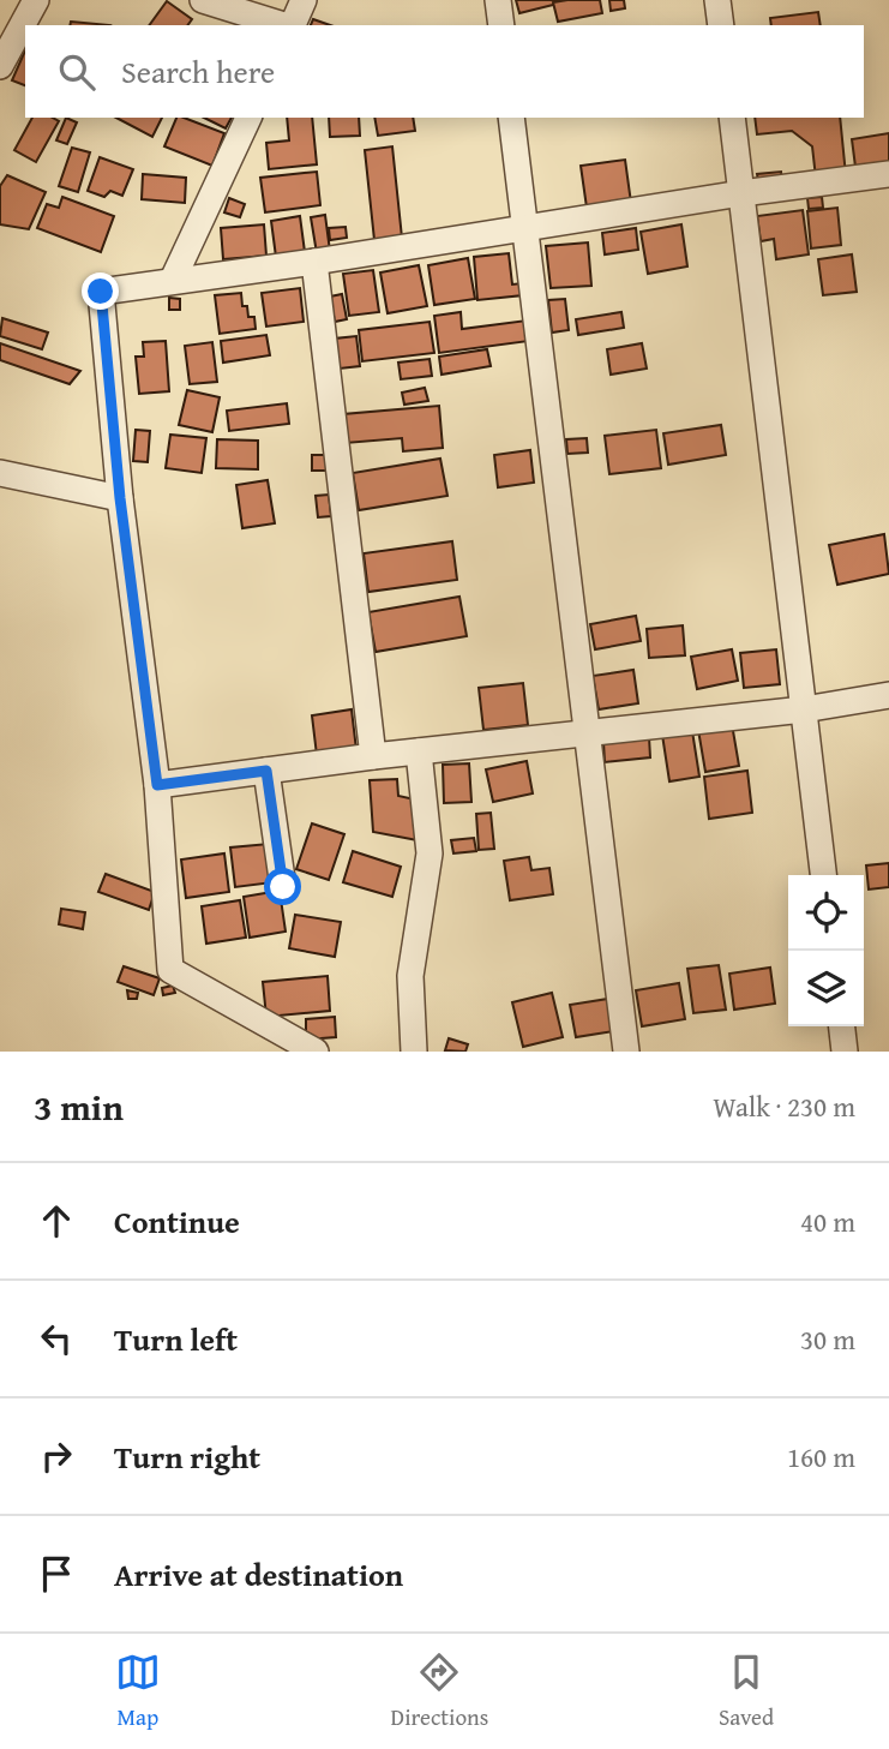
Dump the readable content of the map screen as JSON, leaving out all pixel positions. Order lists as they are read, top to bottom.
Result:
{
  "page": {
    "search": "Search here",
    "heading": ["3 min", "Walk · 230 m"],
    "list": [
      ["Continue", "40 m"],
      ["Turn left", "30 m"],
      ["Turn right", "160 m"],
      "Arrive at destination"
    ],
    "nav": ["Map", "Directions", "Saved"]
  }
}
